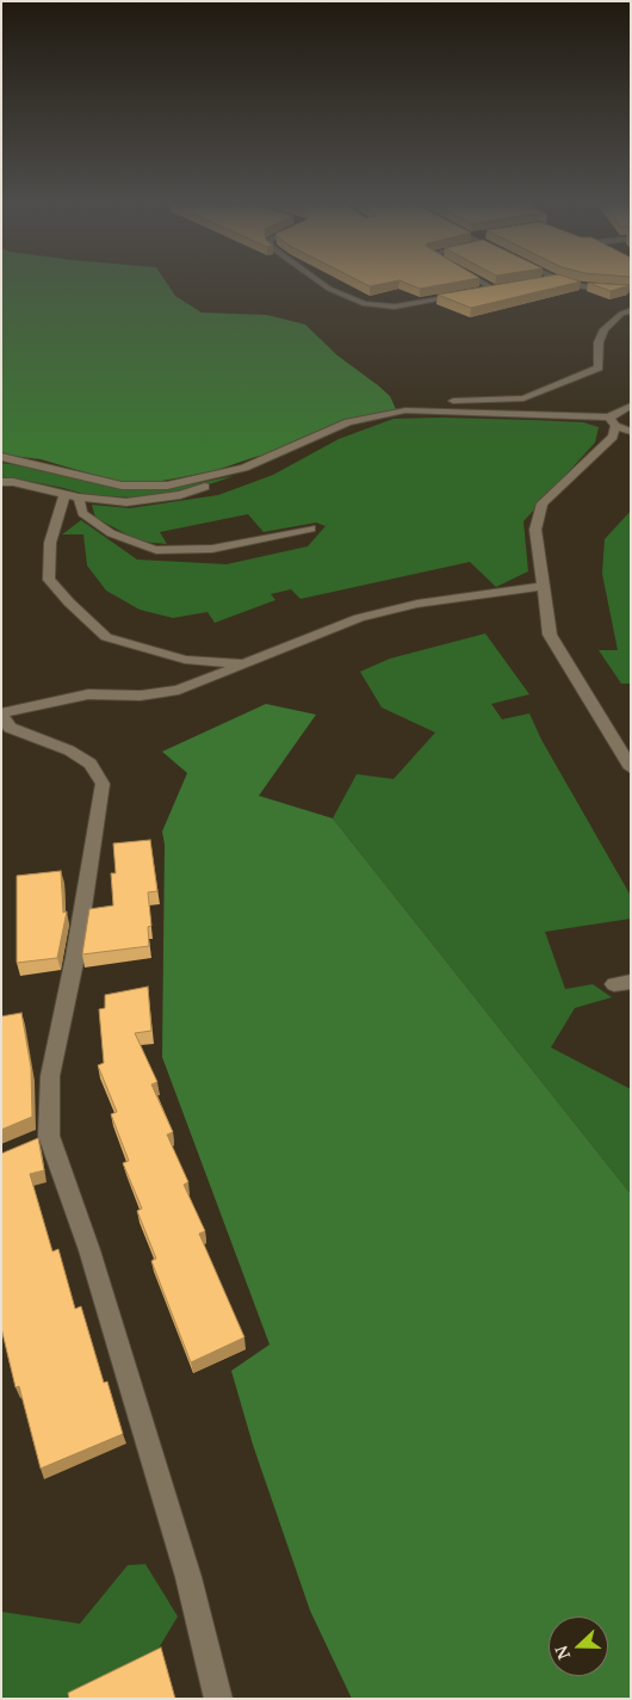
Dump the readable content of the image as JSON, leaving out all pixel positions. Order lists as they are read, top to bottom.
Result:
{
  "north": "left"
}
